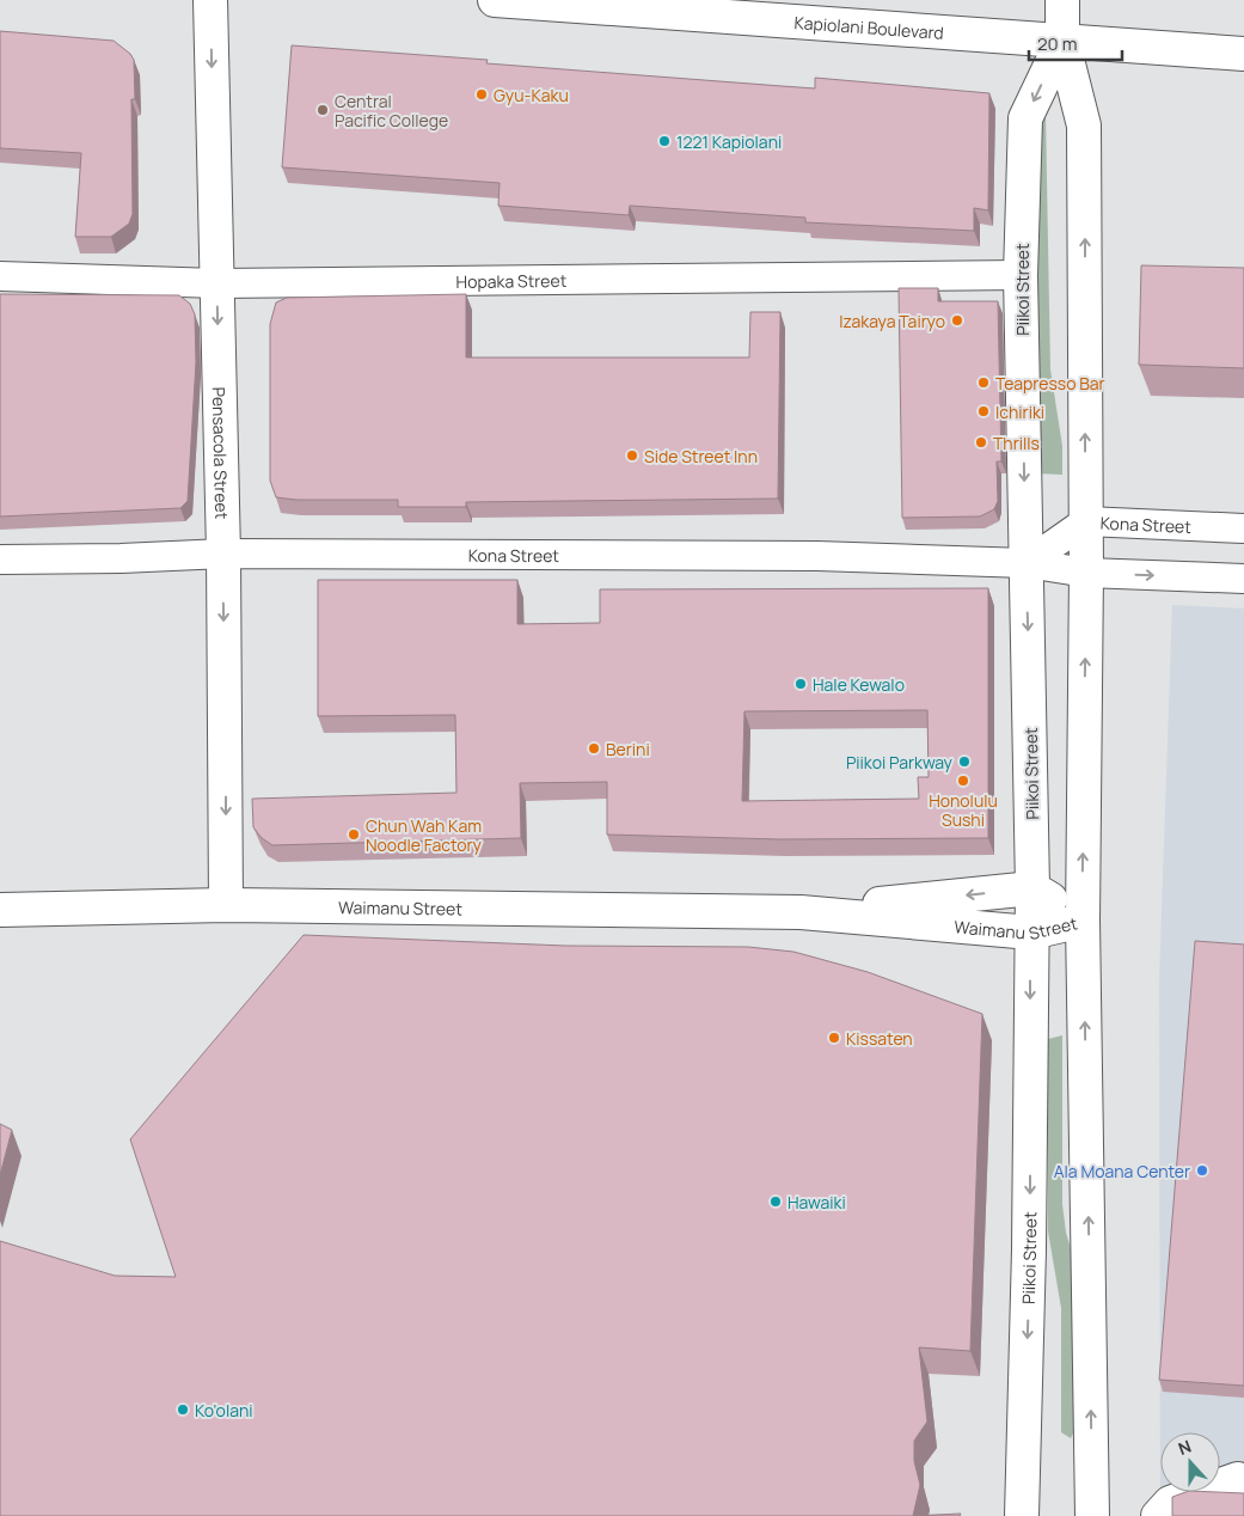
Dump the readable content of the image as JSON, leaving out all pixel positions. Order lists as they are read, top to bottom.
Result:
{
  "streets": {
    "street": [
      "Kapiolani Boulevard",
      "Hopaka Street",
      "Piikoi Street",
      "Pensacola Street",
      "Kona Street",
      "Waimanu Street"
    ]
  },
  "crossings": [
    ["Kapiolani Boulevard", "Piikoi Street"],
    ["Hopaka Street", "Piikoi Street"],
    ["Hopaka Street", "Pensacola Street"],
    ["Piikoi Street", "Kona Street"],
    ["Piikoi Street", "Waimanu Street"],
    ["Pensacola Street", "Kona Street"],
    ["Pensacola Street", "Waimanu Street"]
  ],
  "one_way": ["Pensacola Street"],
  "places": [
    "Gyu-Kaku",
    "Central Pacific College",
    "1221 Kapiolani",
    "Izakaya Tairyo",
    "Teapresso Bar",
    "Ichiriki",
    "Thrills",
    "Side Street Inn",
    "Hale Kewalo",
    "Berini",
    "Piikoi Parkway",
    "Honolulu Sushi",
    "Chun Wah Kam Noodle Factory",
    "Kissaten",
    "Ala Moana Center",
    "Hawaiki",
    "Ko'olani"
  ],
  "scale_bar": "20 m",
  "north": "top"
}
